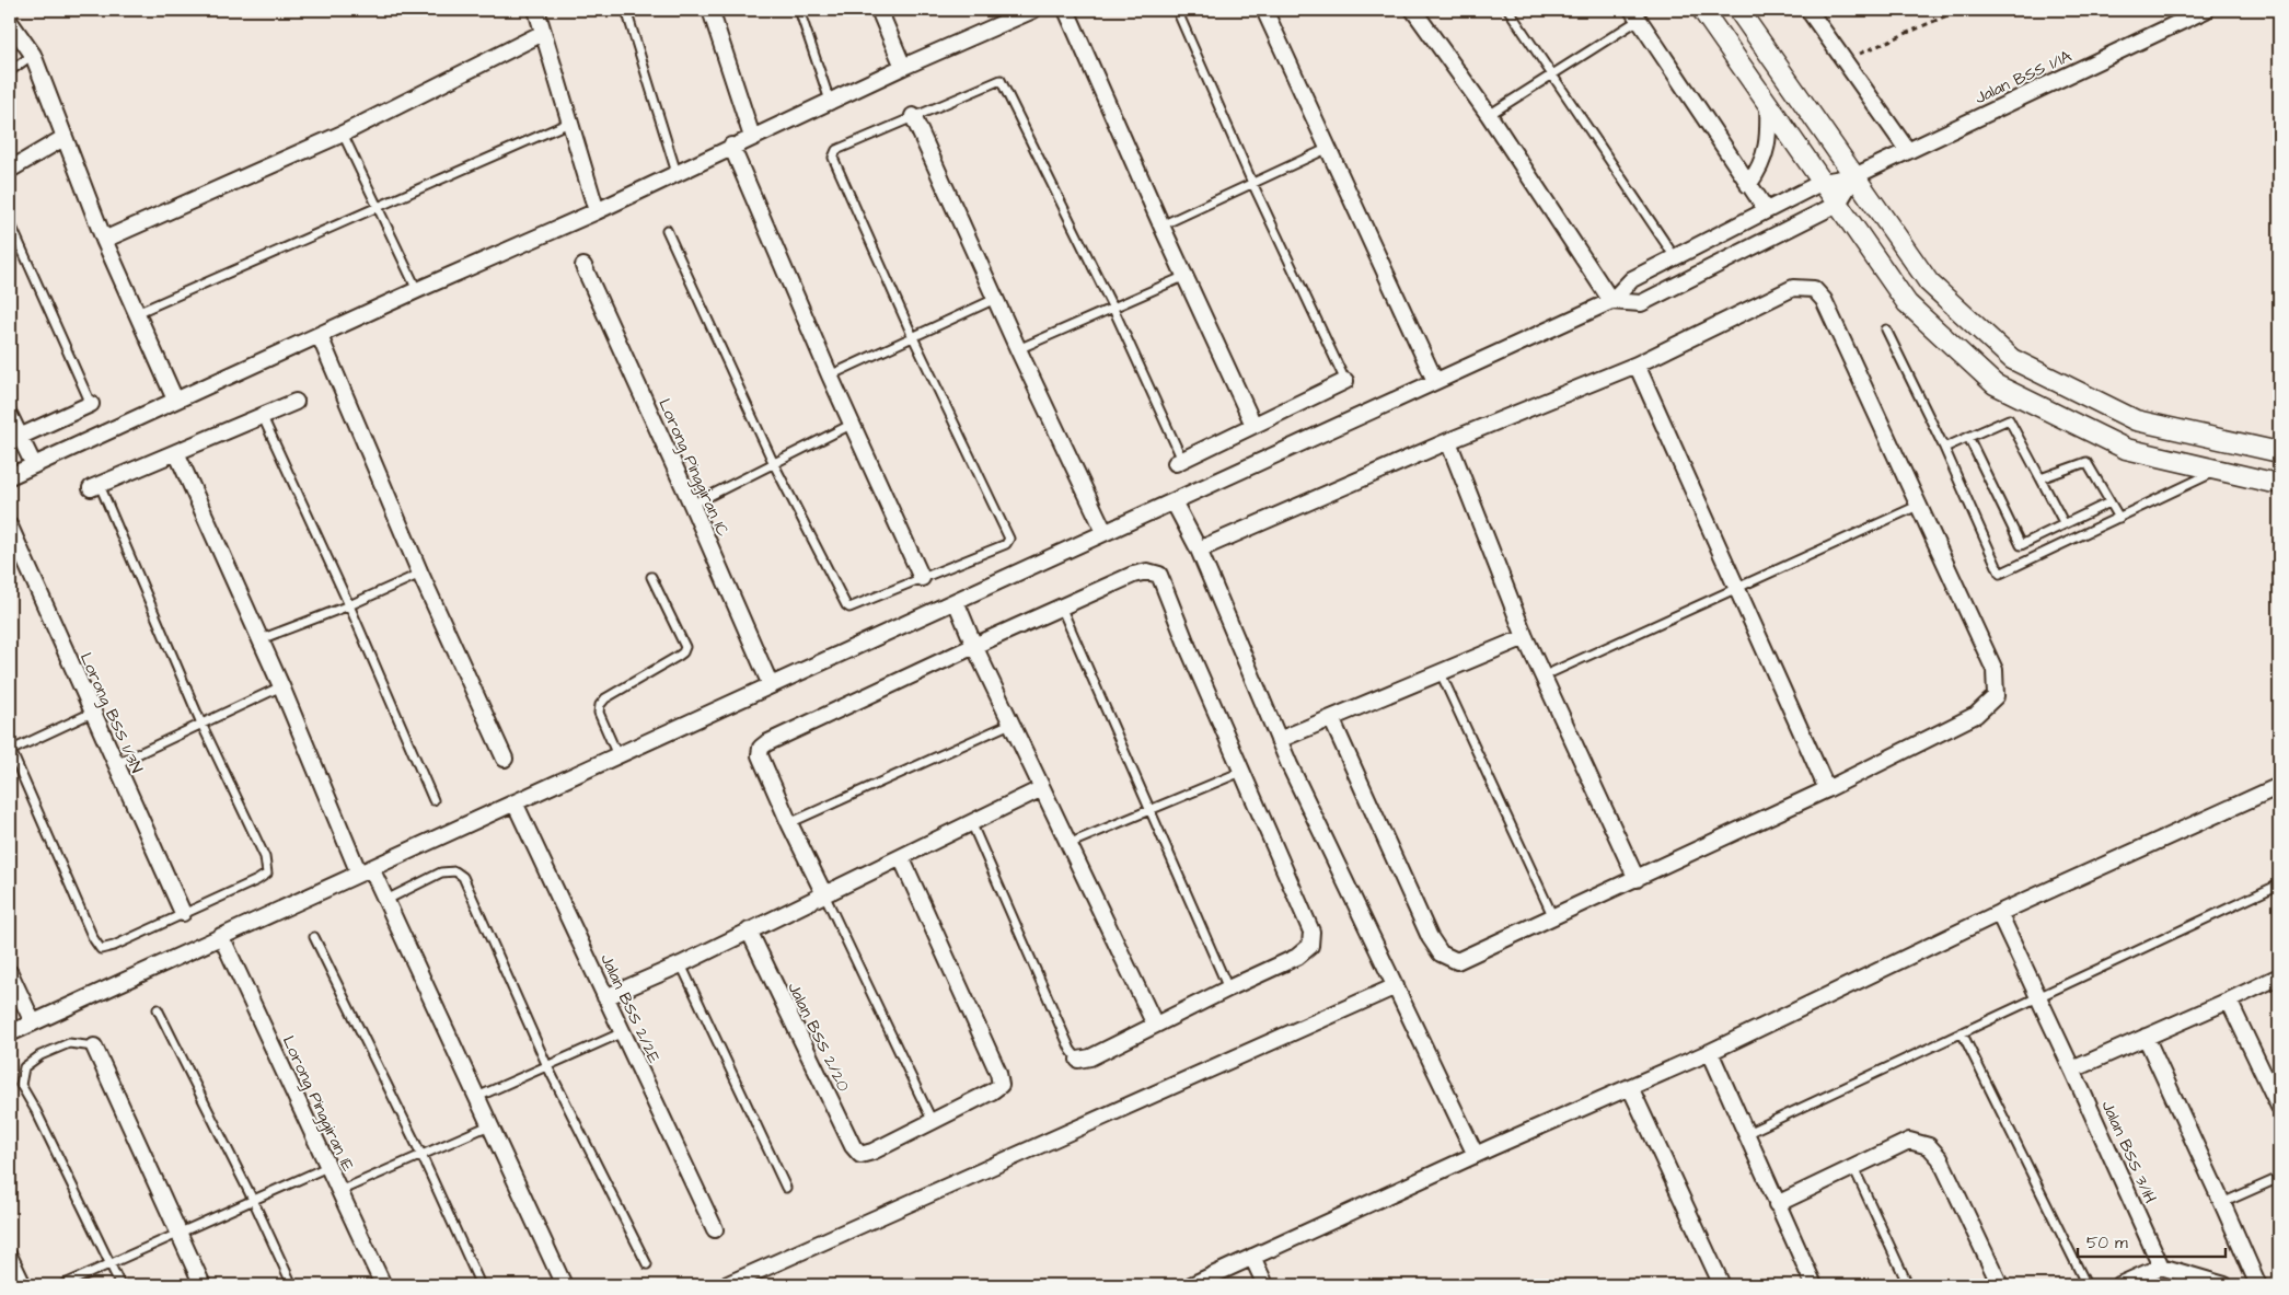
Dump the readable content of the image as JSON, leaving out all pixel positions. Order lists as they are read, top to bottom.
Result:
{
  "streets": {
    "street": [
      "Jalan BSS 1/1A",
      "Lorong Pinggiran 1C",
      "Lorong BSS 1/3N",
      "Jalan BSS 2/2E",
      "Jalan BSS 2/20",
      "Lorong Pinggiran 1E",
      "Jalan BSS 3/1H"
    ]
  },
  "scale_bar": "50 m"
}
